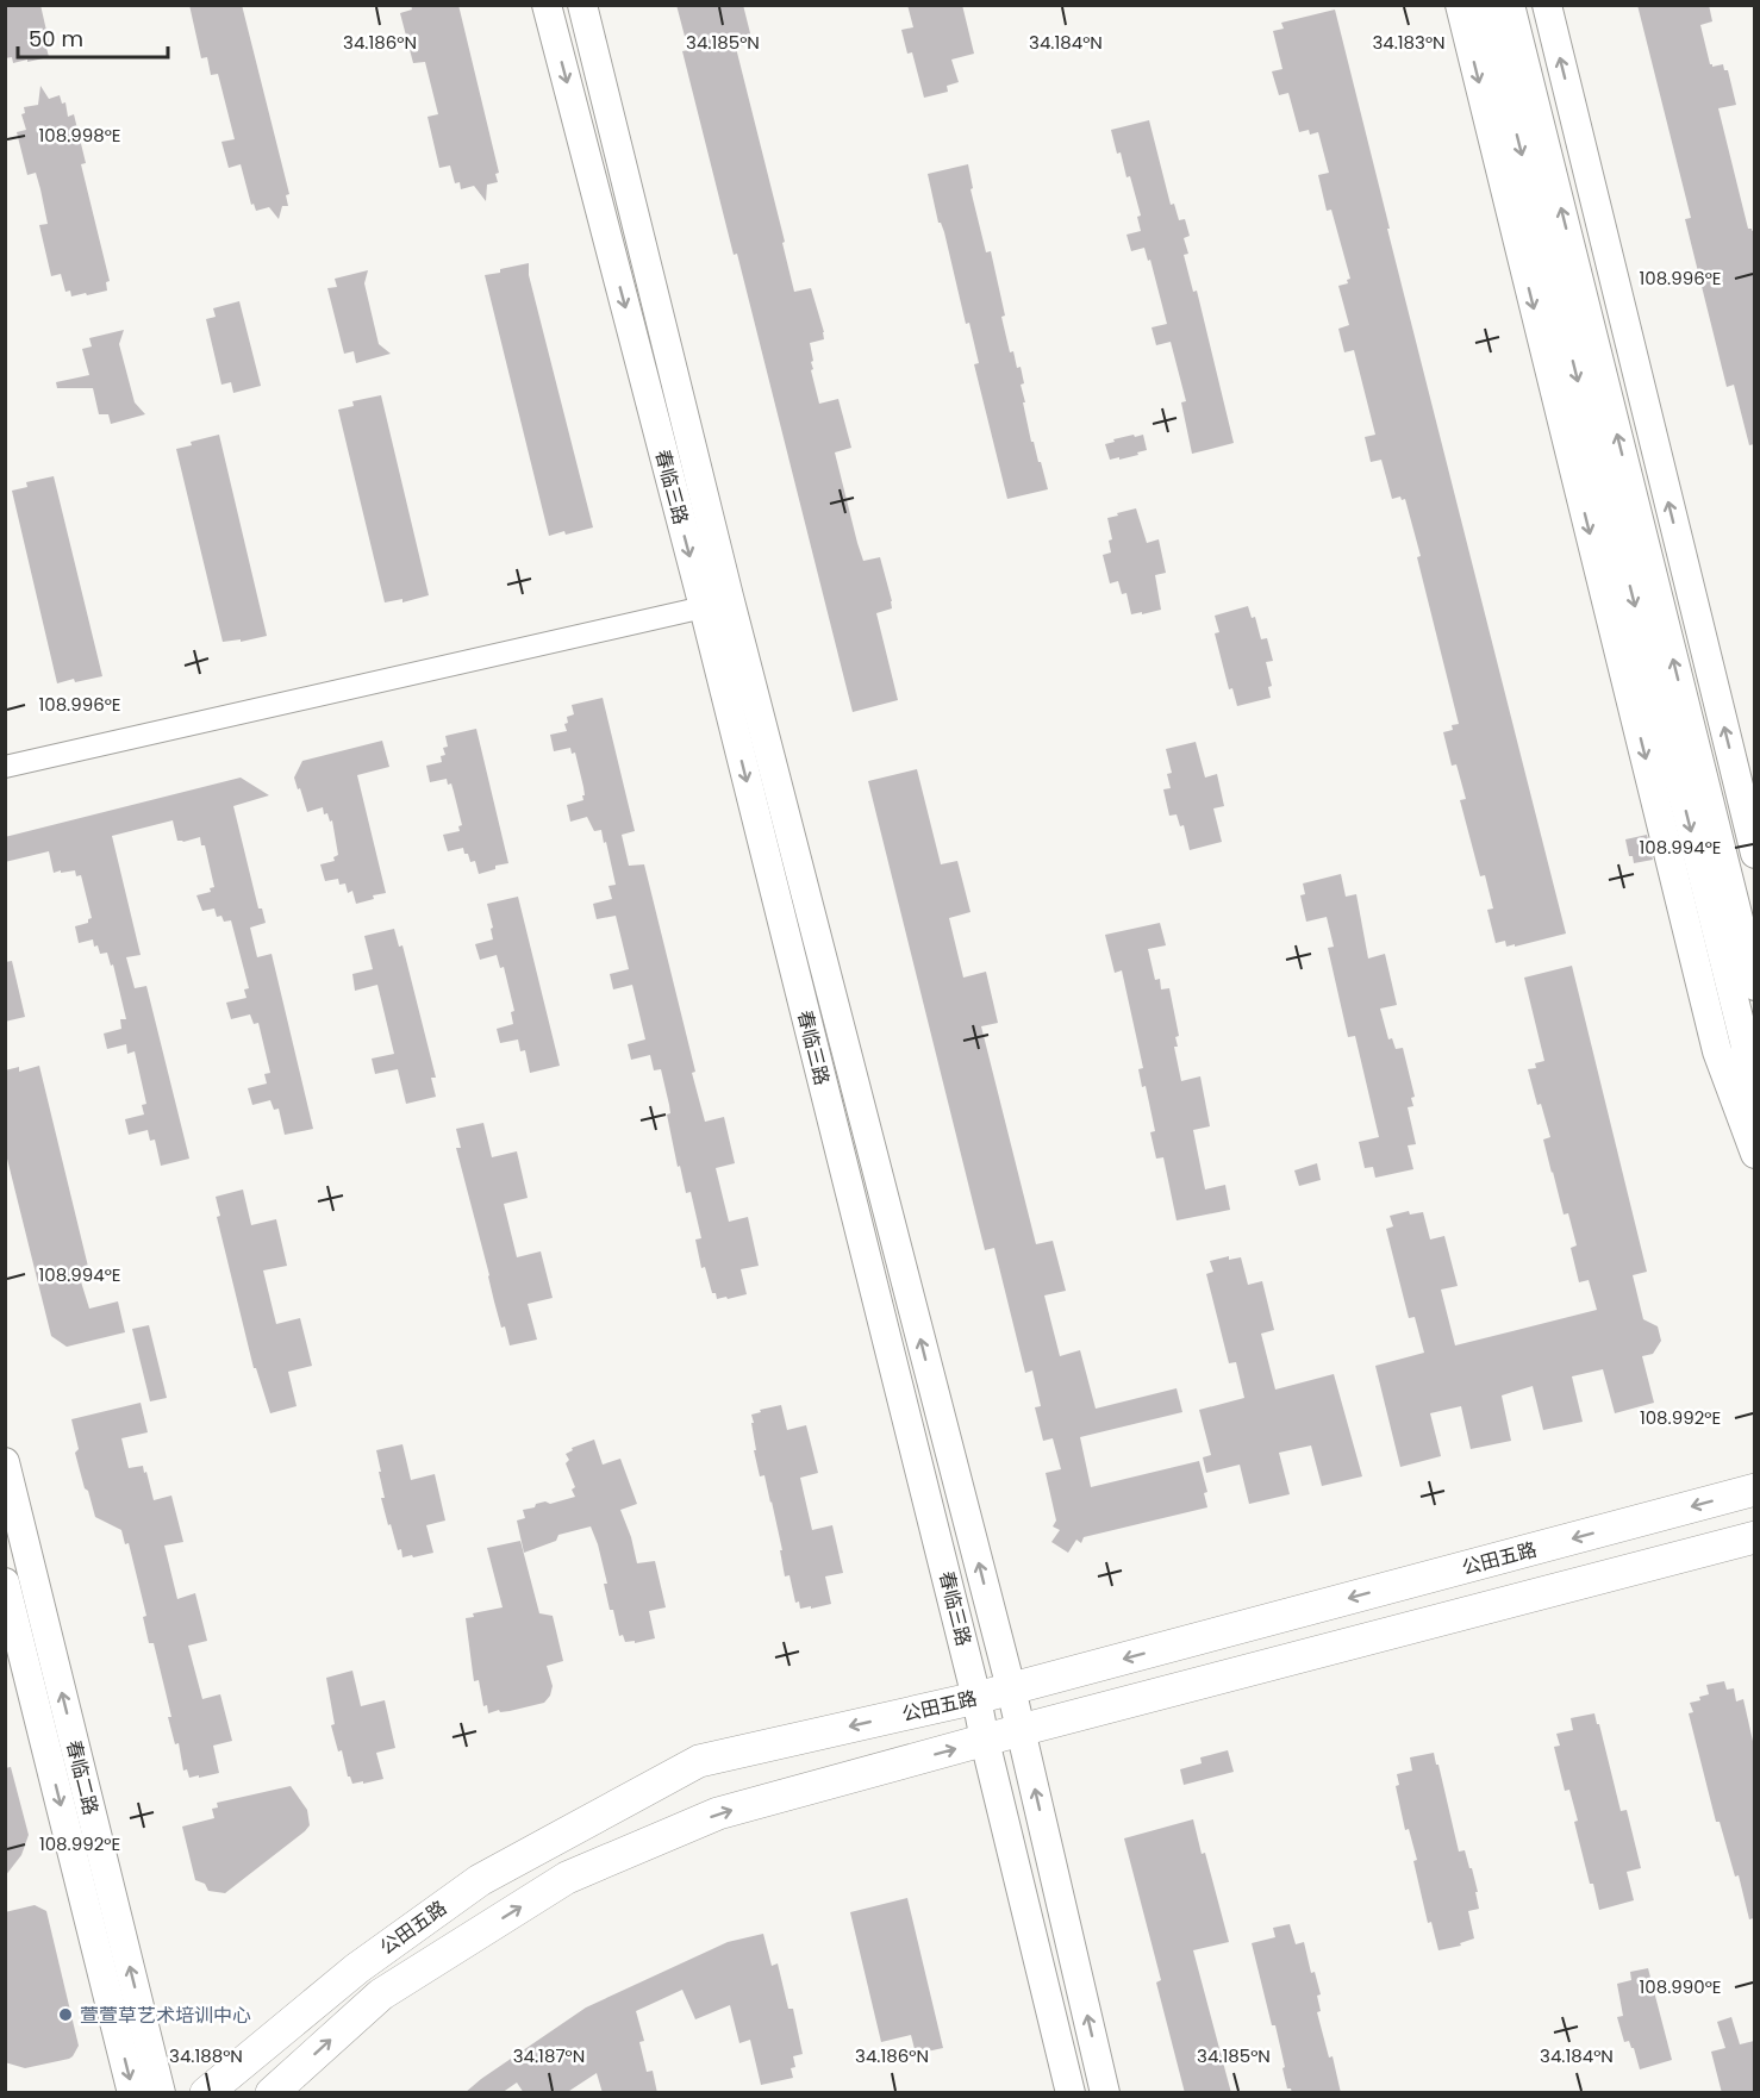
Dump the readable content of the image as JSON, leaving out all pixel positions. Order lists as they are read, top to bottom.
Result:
{
  "streets": {
    "main road": ["公田五路"],
    "street": ["春临三路", "春临二路"]
  },
  "crossings": [
    ["春临三路", "公田五路"]
  ],
  "places": ["萱萱草艺术培训中心"],
  "scale_bar": "50 m",
  "coordinates": [
    "34.186°N",
    "34.185°N",
    "34.184°N",
    "34.183°N",
    "108.998°E",
    "108.996°E",
    "108.994°E",
    "108.992°E",
    "108.990°E",
    "34.188°N",
    "34.187°N"
  ]
}
